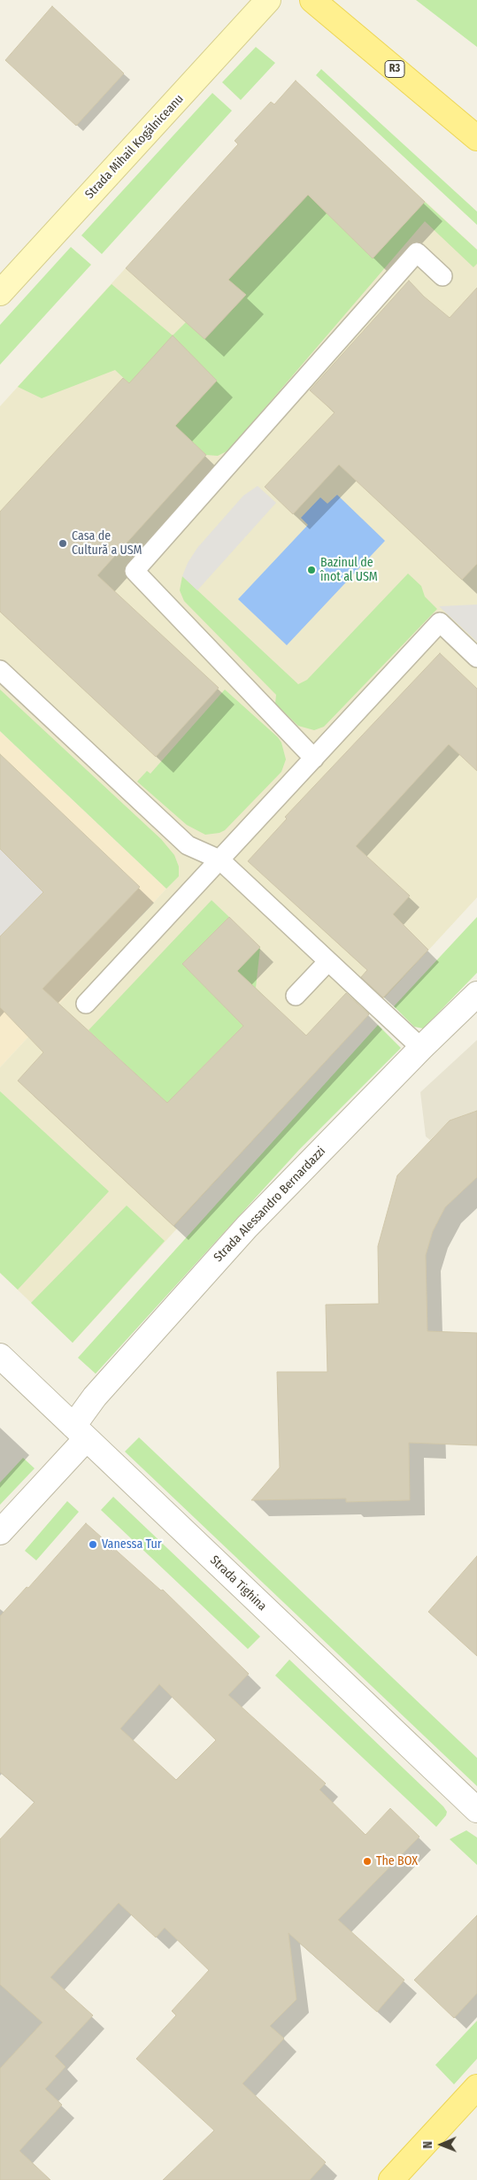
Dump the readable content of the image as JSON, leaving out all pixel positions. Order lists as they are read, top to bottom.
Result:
{
  "streets": {
    "main road": ["R3", "Strada Mihail Kogălniceanu"],
    "street": ["Strada Alessandro Bernardazzi", "Strada Tighina"]
  },
  "crossings": [
    ["Strada Alessandro Bernardazzi", "Strada Tighina"]
  ],
  "places": [
    "Casa de Cultură a USM",
    "Bazinul de înot al USM",
    "Vanessa Tur",
    "The BOX"
  ],
  "north": "left"
}
